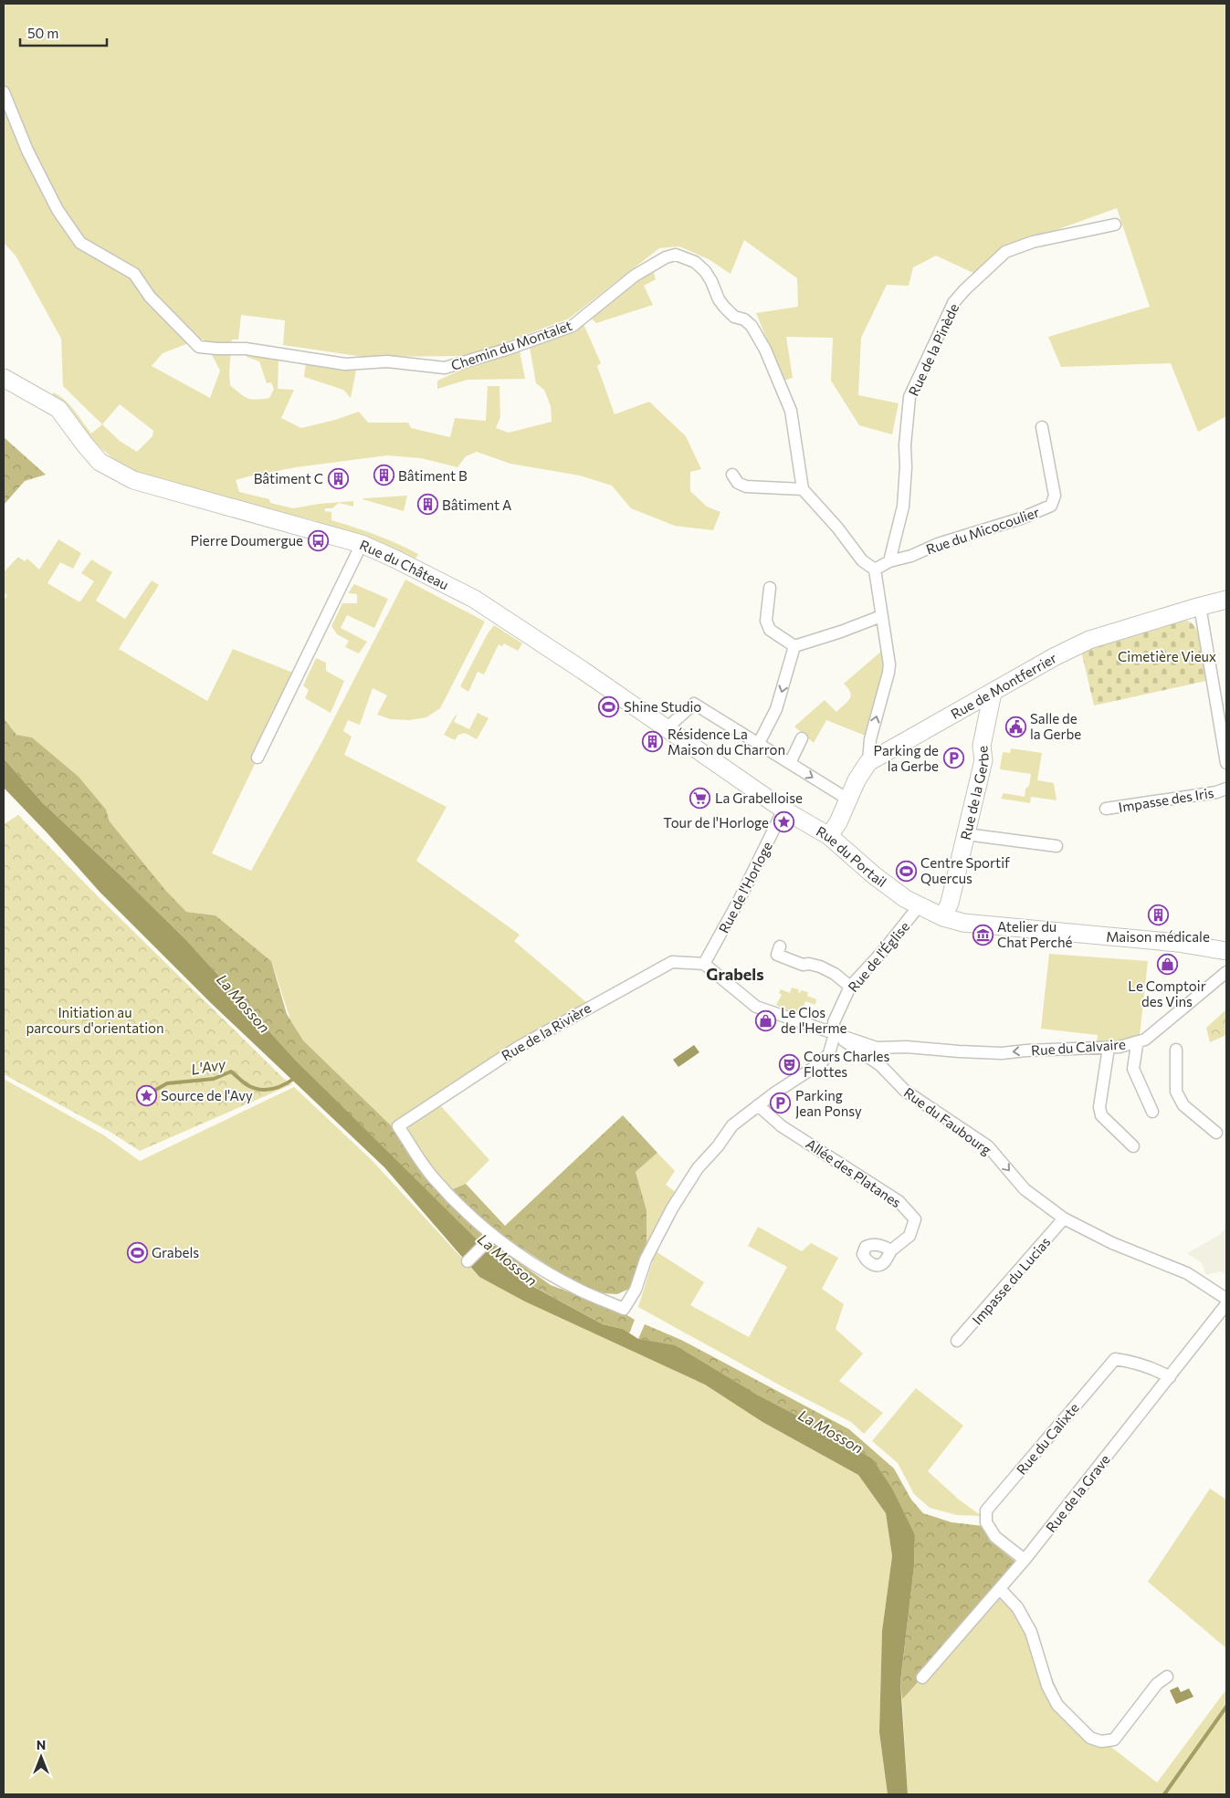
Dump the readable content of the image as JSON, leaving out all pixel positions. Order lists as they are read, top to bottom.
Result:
{
  "streets": {
    "street": [
      "Chemin du Montalet",
      "Rue de la Pinède",
      "Rue du Micocoulier",
      "Rue du Château",
      "Rue de Montferrier",
      "Rue de la Gerbe",
      "Impasse des Iris",
      "Rue du Portail",
      "Rue de l'Horloge",
      "Rue de l'Église",
      "Rue de la Rivière",
      "Rue du Calvaire",
      "Rue du Faubourg",
      "Allée des Platanes",
      "Impasse du Lucias",
      "Rue du Calixte",
      "Rue de la Grave"
    ]
  },
  "crossings": [
    ["Rue de la Pinède", "Rue du Micocoulier"],
    ["Rue du Château", "Rue du Portail"],
    ["Rue du Château", "Rue de l'Horloge"],
    ["Rue de Montferrier", "Rue de la Gerbe"],
    ["Rue de Montferrier", "Rue du Portail"],
    ["Rue de la Gerbe", "Rue du Portail"],
    ["Rue du Portail", "Rue de l'Horloge"],
    ["Rue du Portail", "Rue de l'Église"],
    ["Rue de l'Horloge", "Rue de la Rivière"],
    ["Rue de l'Église", "Rue de la Rivière"],
    ["Rue de l'Église", "Rue du Calvaire"],
    ["Rue de l'Église", "Rue du Faubourg"],
    ["Rue de l'Église", "Allée des Platanes"],
    ["Rue du Calvaire", "Rue du Faubourg"],
    ["Rue du Faubourg", "Impasse du Lucias"],
    ["Rue du Calixte", "Rue de la Grave"]
  ],
  "one_way": ["Rue du Calvaire", "Rue du Faubourg"],
  "districts": ["Grabels"],
  "water": ["La Mosson", "L'Avy"],
  "parks": ["Cimetière Vieux", "Initiation au parcours d'orientation"],
  "places": {
    "building": [
      "Bâtiment B",
      "Bâtiment C",
      "Bâtiment A",
      "Résidence La Maison du Charron",
      "Maison médicale"
    ],
    "bus stop": ["Pierre Doumergue"],
    "sports": ["Shine Studio", "Centre Sportif Quercus", "Grabels"],
    "public building": ["Salle de la Gerbe"],
    "parking": ["Parking de la Gerbe", "Parking Jean Ponsy"],
    "supermarket": ["La Grabelloise"],
    "place": ["Tour de l'Horloge", "Source de l'Avy"],
    "museum": ["Atelier du Chat Perché"],
    "shop": ["Le Comptoir des Vins", "Le Clos de l'Herme"],
    "theatre": ["Cours Charles Flottes"]
  },
  "scale_bar": "50 m",
  "north": "top"
}
